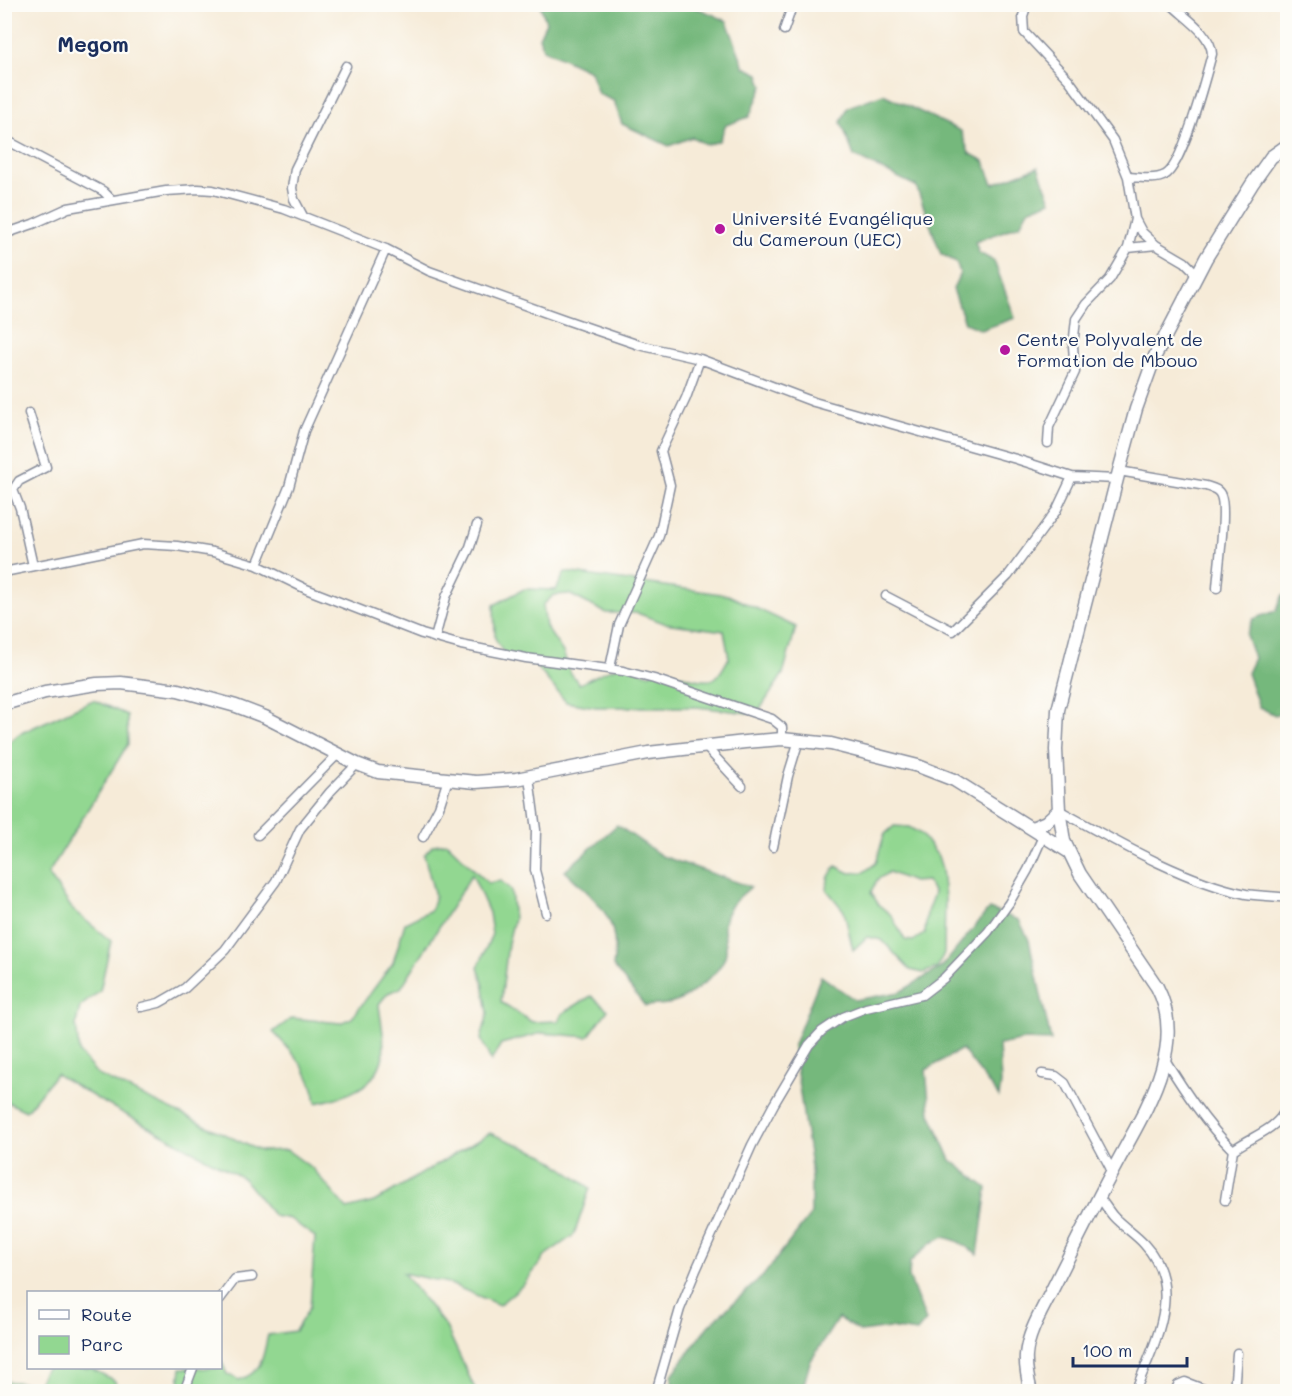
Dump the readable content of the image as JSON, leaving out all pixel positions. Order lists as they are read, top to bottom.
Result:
{
  "districts": ["Megom"],
  "places": ["Université Evangélique du Cameroun (UEC)", "Centre Polyvalent de Formation de Mbouo"],
  "legend": ["Route", "Parc"],
  "scale_bar": "100 m"
}
